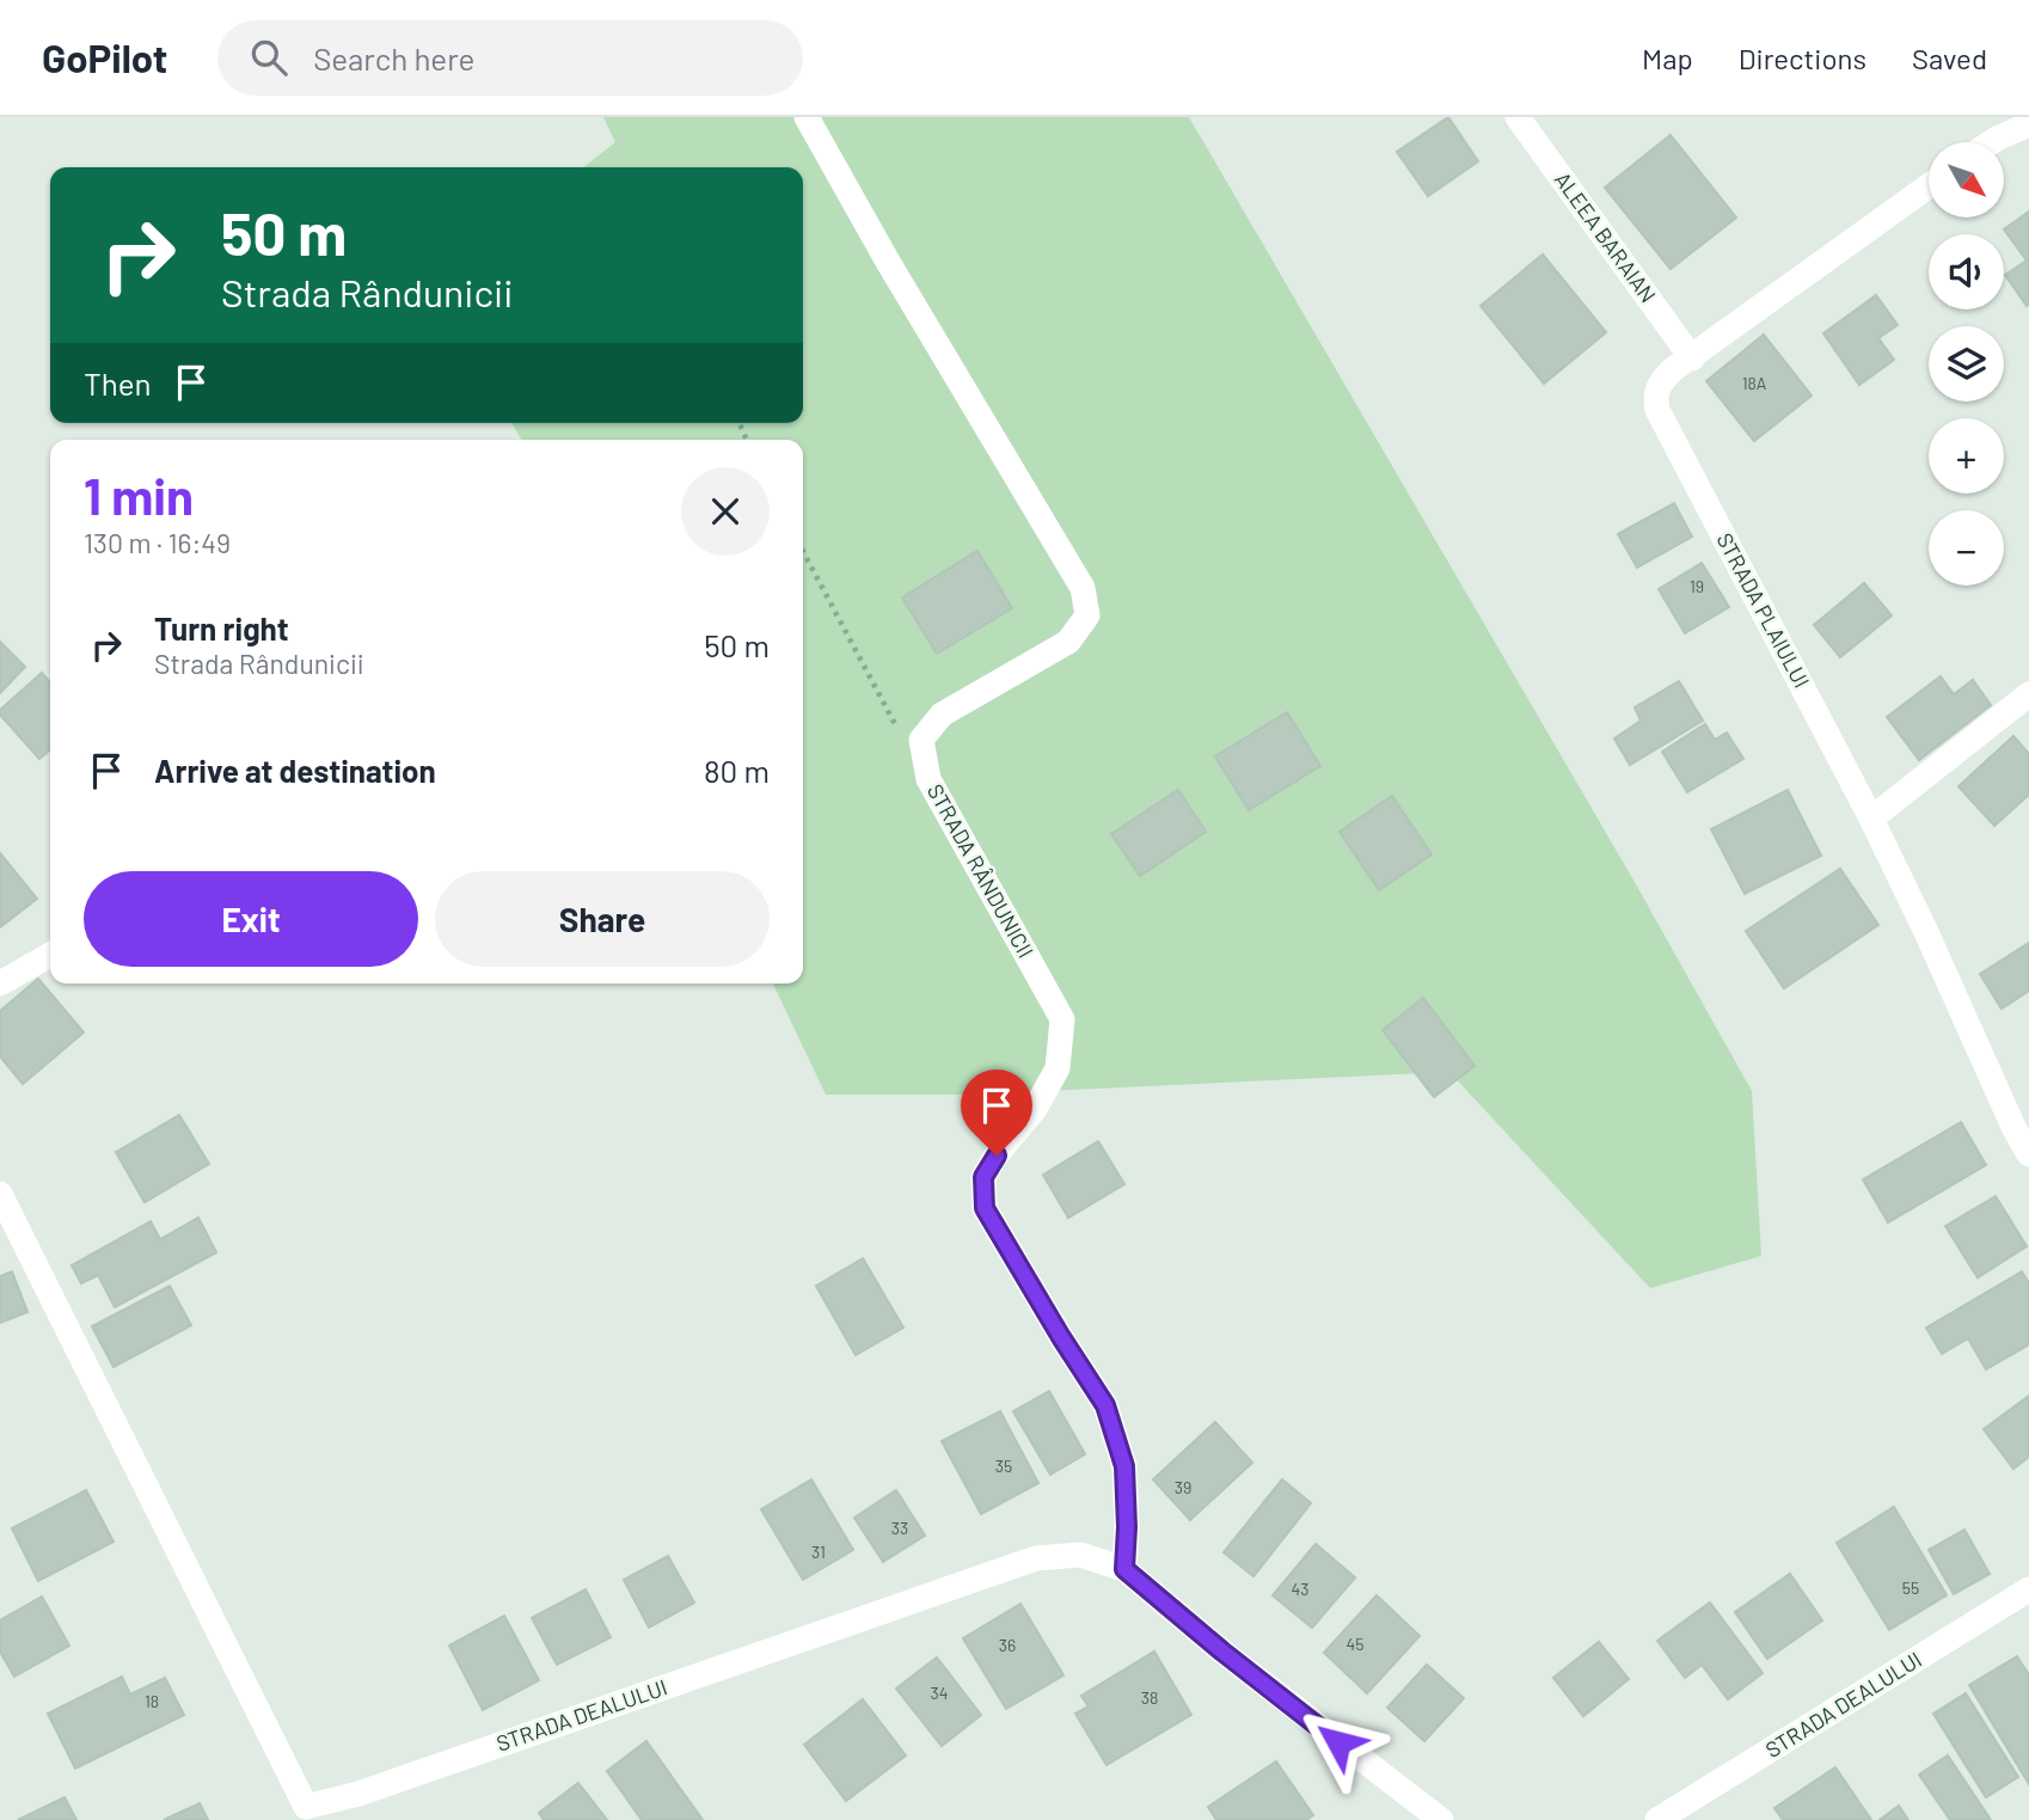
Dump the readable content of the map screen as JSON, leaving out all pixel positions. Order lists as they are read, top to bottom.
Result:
{
  "streets": {
    "street": [
      "ALEEA BARAIAN",
      "STRADA PLAIULUI",
      "STRADA RÂNDUNICII",
      "STRADA DEALULUI"
    ]
  },
  "crossings": [
    ["ALEEA BARAIAN", "STRADA PLAIULUI"],
    ["STRADA RÂNDUNICII", "STRADA DEALULUI"]
  ],
  "house_numbers": [
    "18A",
    "19",
    "35",
    "39",
    "33",
    "31",
    "55",
    "43",
    "45",
    "36",
    "34",
    "38",
    "18"
  ],
  "north": "bottom right",
  "page": {
    "header": "GoPilot",
    "search": "Search here",
    "nav": ["Map", "Directions", "Saved"],
    "map_buttons": ["+", "−"],
    "turn": ["50 m", "Strada Rândunicii"],
    "then": "Then",
    "heading": ["1 min", "130 m · 16:49"],
    "list": [
      {
        "name": "Turn right",
        "note": "Strada Rândunicii",
        "value": "50 m"
      },
      {
        "name": "Arrive at destination",
        "value": "80 m"
      }
    ],
    "buttons": ["Exit", "Share"]
  }
}
